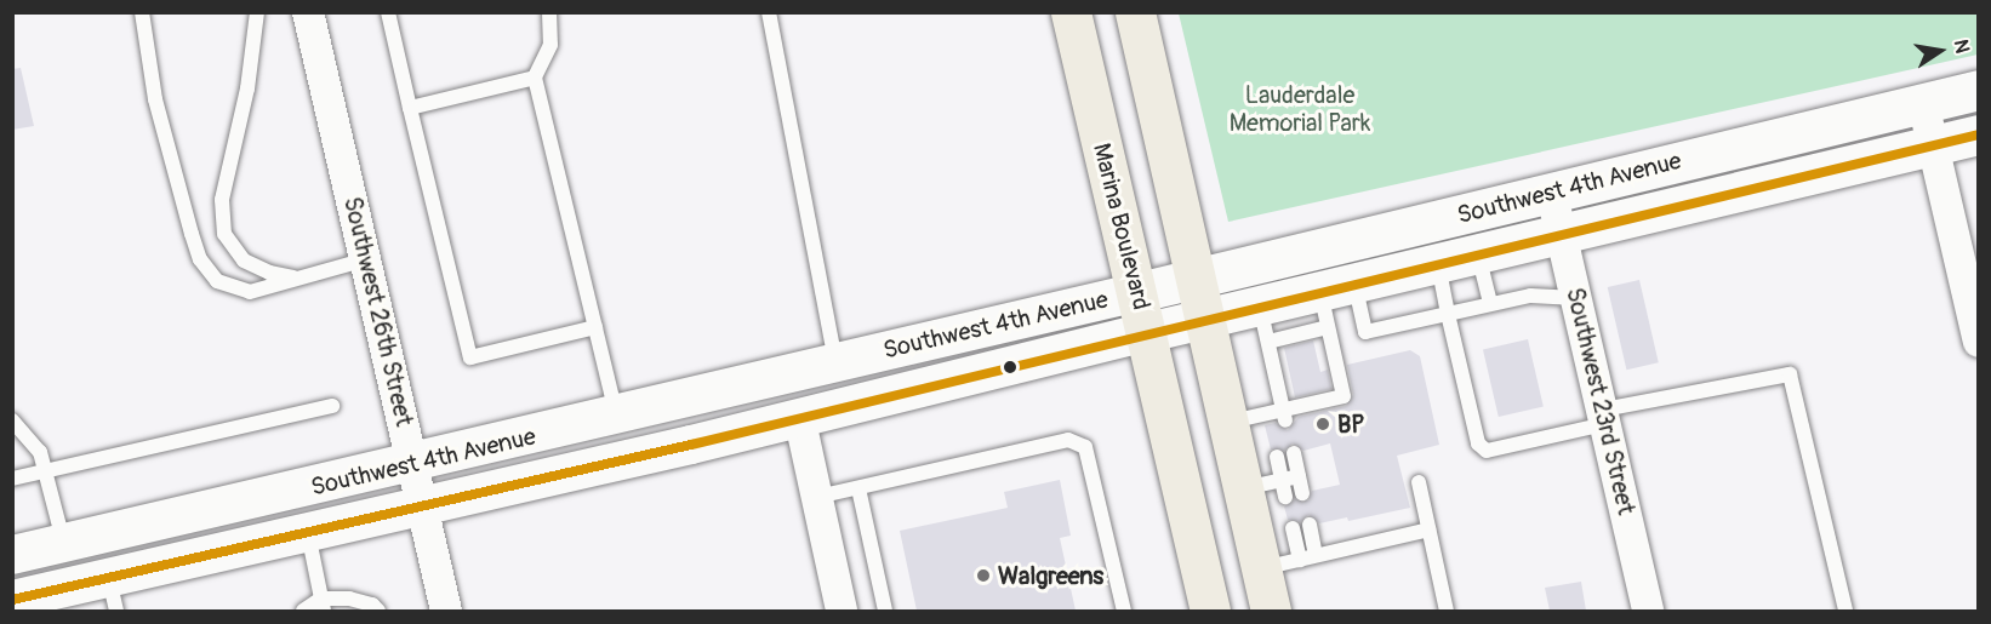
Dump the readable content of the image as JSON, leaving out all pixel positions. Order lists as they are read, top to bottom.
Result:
{
  "streets": {
    "main road": ["Southwest 4th Avenue", "Marina Boulevard"],
    "street": ["Southwest 26th Street", "Southwest 23rd Street"]
  },
  "crossings": [
    ["Southwest 4th Avenue", "Marina Boulevard"],
    ["Southwest 4th Avenue", "Southwest 26th Street"],
    ["Southwest 4th Avenue", "Southwest 23rd Street"]
  ],
  "parks": ["Lauderdale Memorial Park"],
  "places": ["BP", "Walgreens"],
  "north": "right"
}
